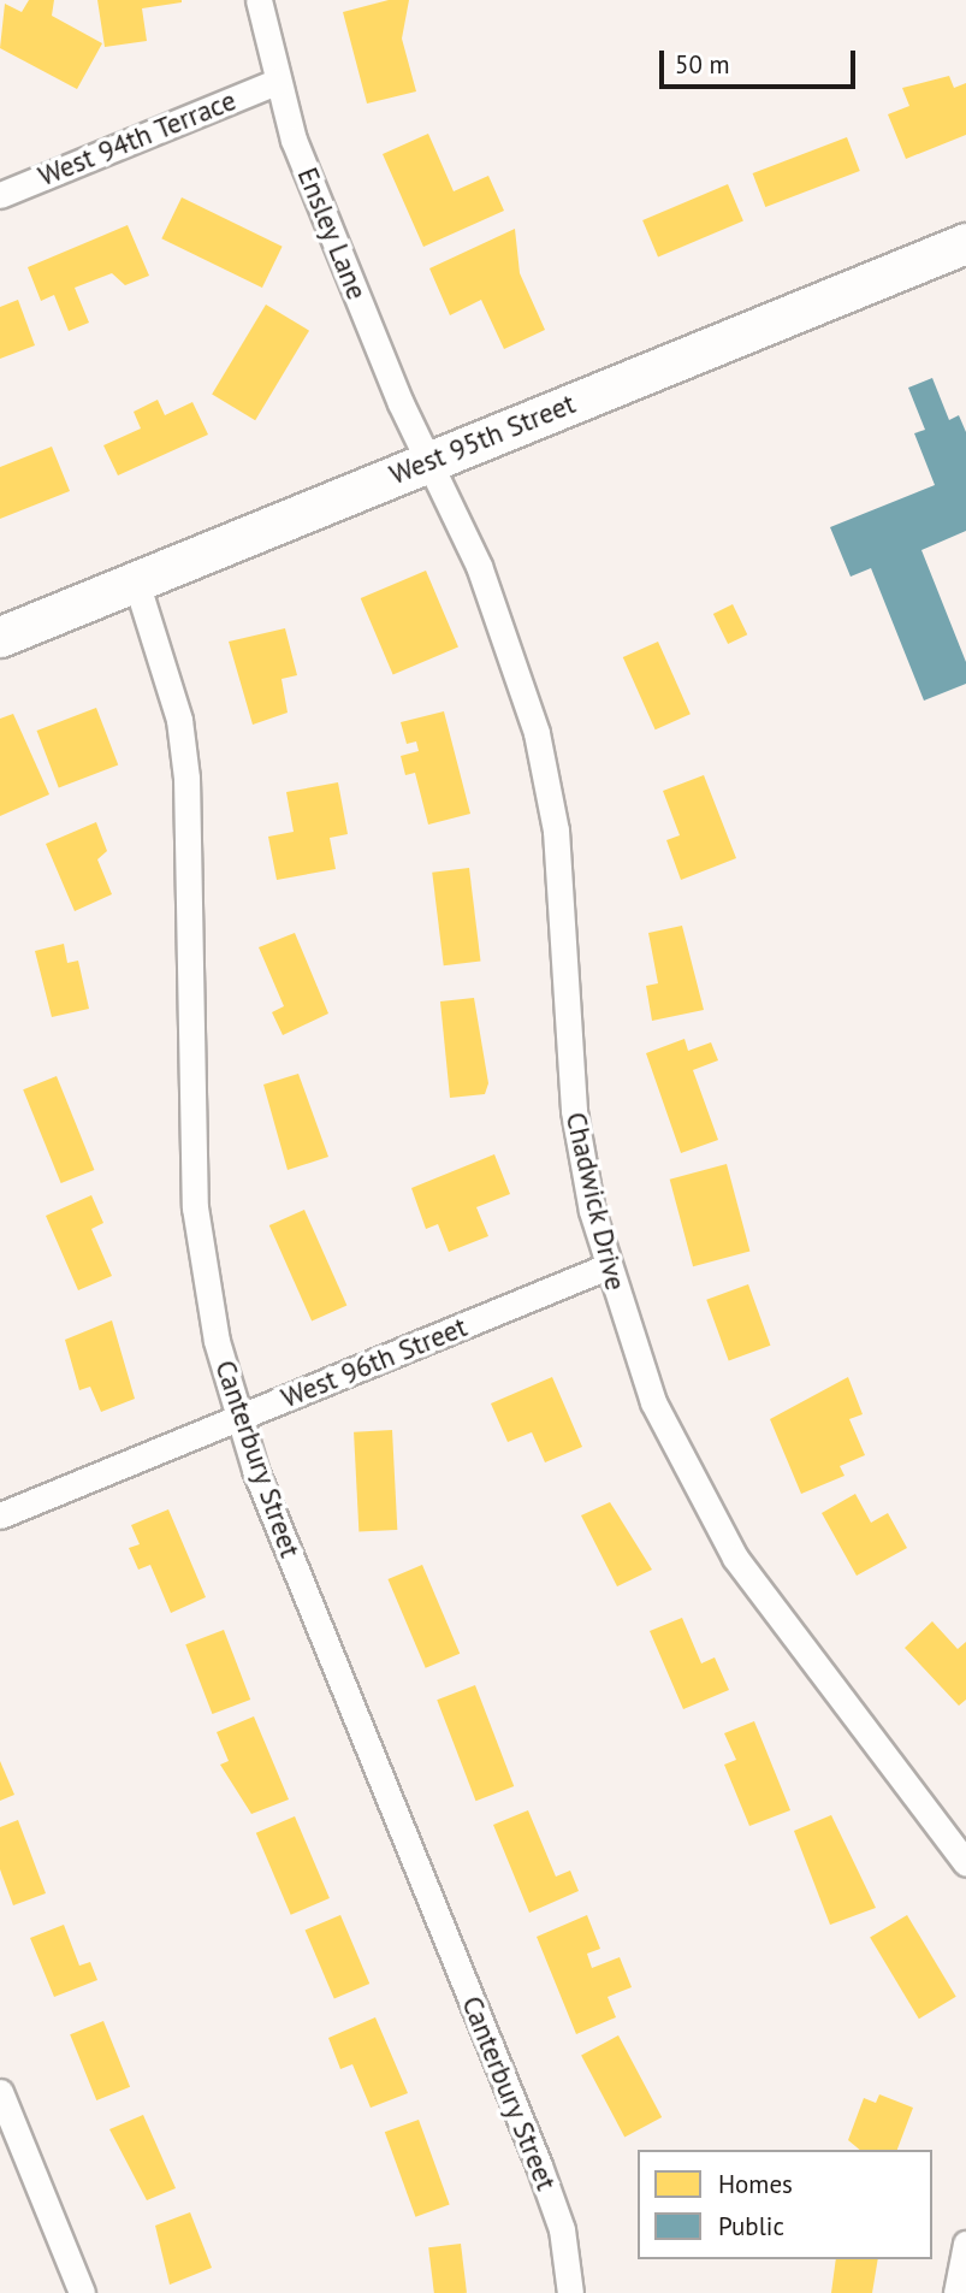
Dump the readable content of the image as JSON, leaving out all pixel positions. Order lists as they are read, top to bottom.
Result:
{
  "streets": {
    "main road": ["West 95th Street"],
    "street": [
      "West 94th Terrace",
      "Ensley Lane",
      "Chadwick Drive",
      "West 96th Street",
      "Canterbury Street"
    ]
  },
  "crossings": [
    ["West 94th Terrace", "Ensley Lane"],
    ["Ensley Lane", "West 95th Street"],
    ["Ensley Lane", "Chadwick Drive"],
    ["West 95th Street", "Chadwick Drive"],
    ["West 95th Street", "Canterbury Street"],
    ["Chadwick Drive", "West 96th Street"],
    ["West 96th Street", "Canterbury Street"]
  ],
  "legend": ["Homes", "Public"],
  "scale_bar": "50 m"
}
